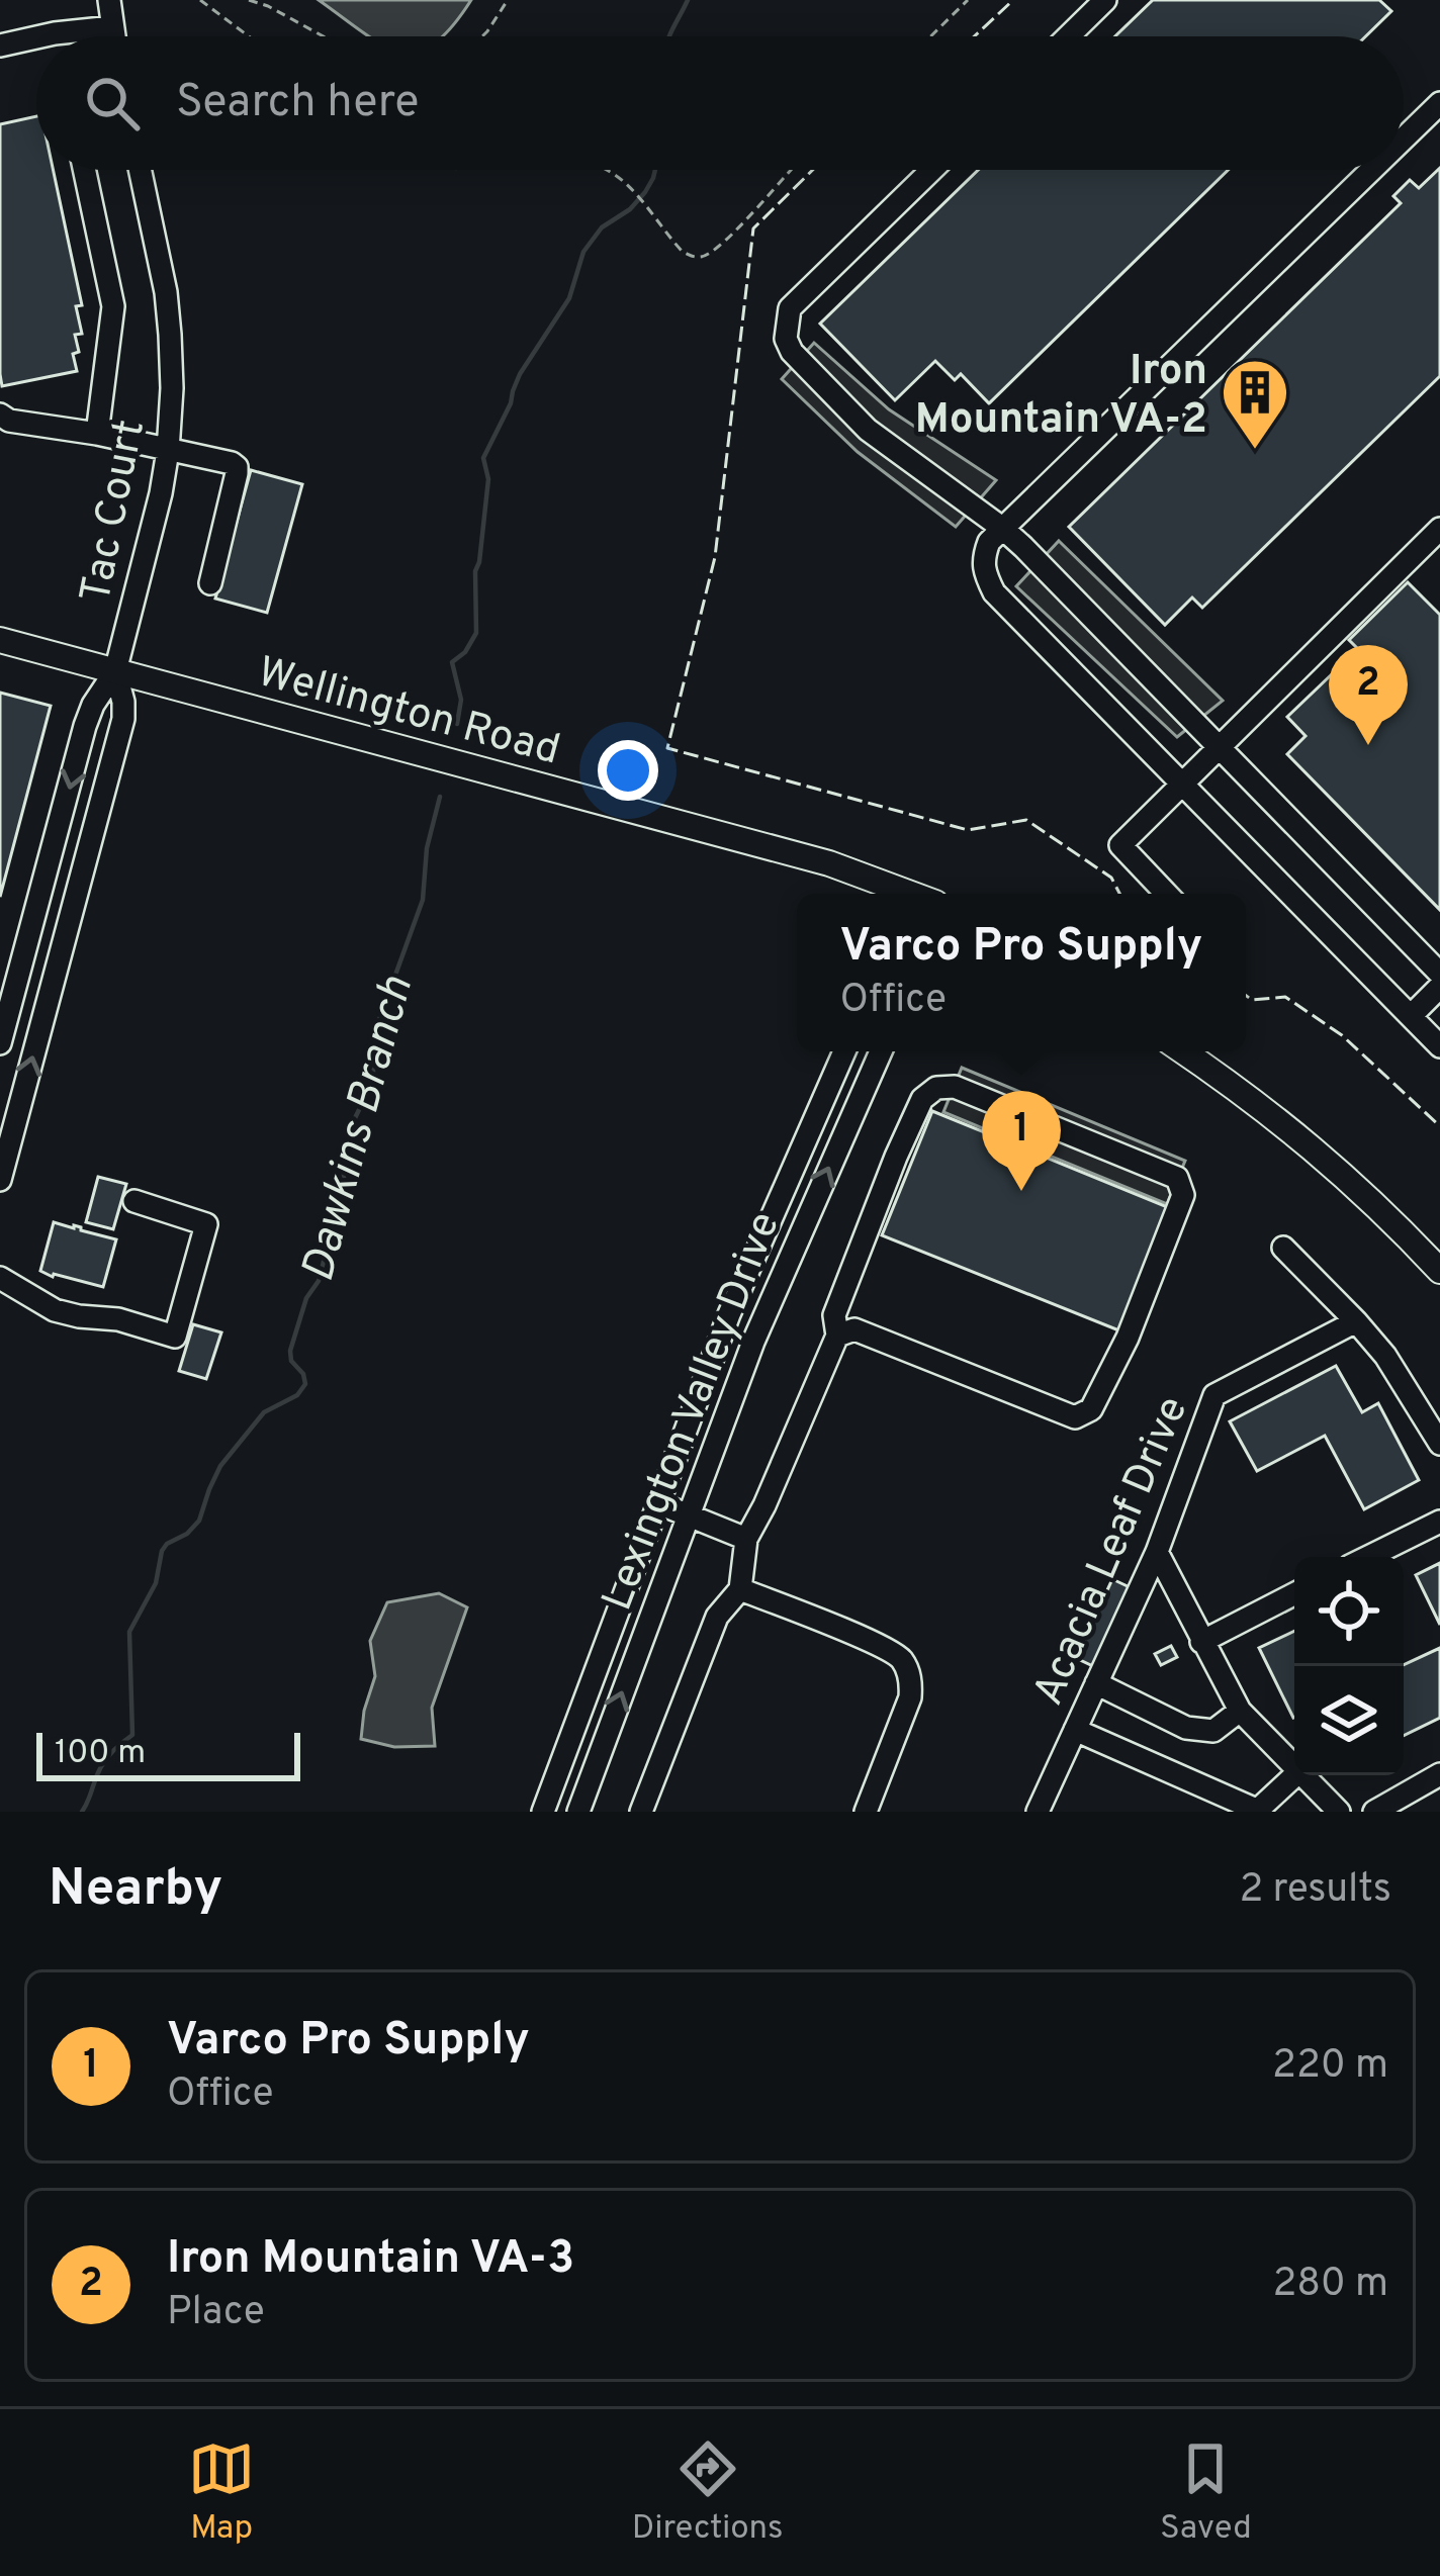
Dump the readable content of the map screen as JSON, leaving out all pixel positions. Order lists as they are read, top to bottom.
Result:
{
  "streets": {
    "main road": ["Wellington Road"],
    "street": ["Tac Court", "Lexington Valley Drive", "Acacia Leaf Drive"]
  },
  "crossings": [
    ["Tac Court", "Wellington Road"]
  ],
  "water": ["Dawkins Branch"],
  "places": {
    "building": ["Iron Mountain VA-2"]
  },
  "scale_bar": "100 m",
  "page": {
    "search": "Search here",
    "pins": ["2", "1"],
    "popup": ["Varco Pro Supply", "Office"],
    "scale": "100 m",
    "heading": ["Nearby", "2 results"],
    "list": [
      {
        "mark": "1",
        "name": "Varco Pro Supply",
        "note": "Office",
        "value": "220 m"
      },
      {
        "mark": "2",
        "name": "Iron Mountain VA-3",
        "note": "Place",
        "value": "280 m"
      }
    ],
    "nav": ["Map", "Directions", "Saved"]
  }
}
